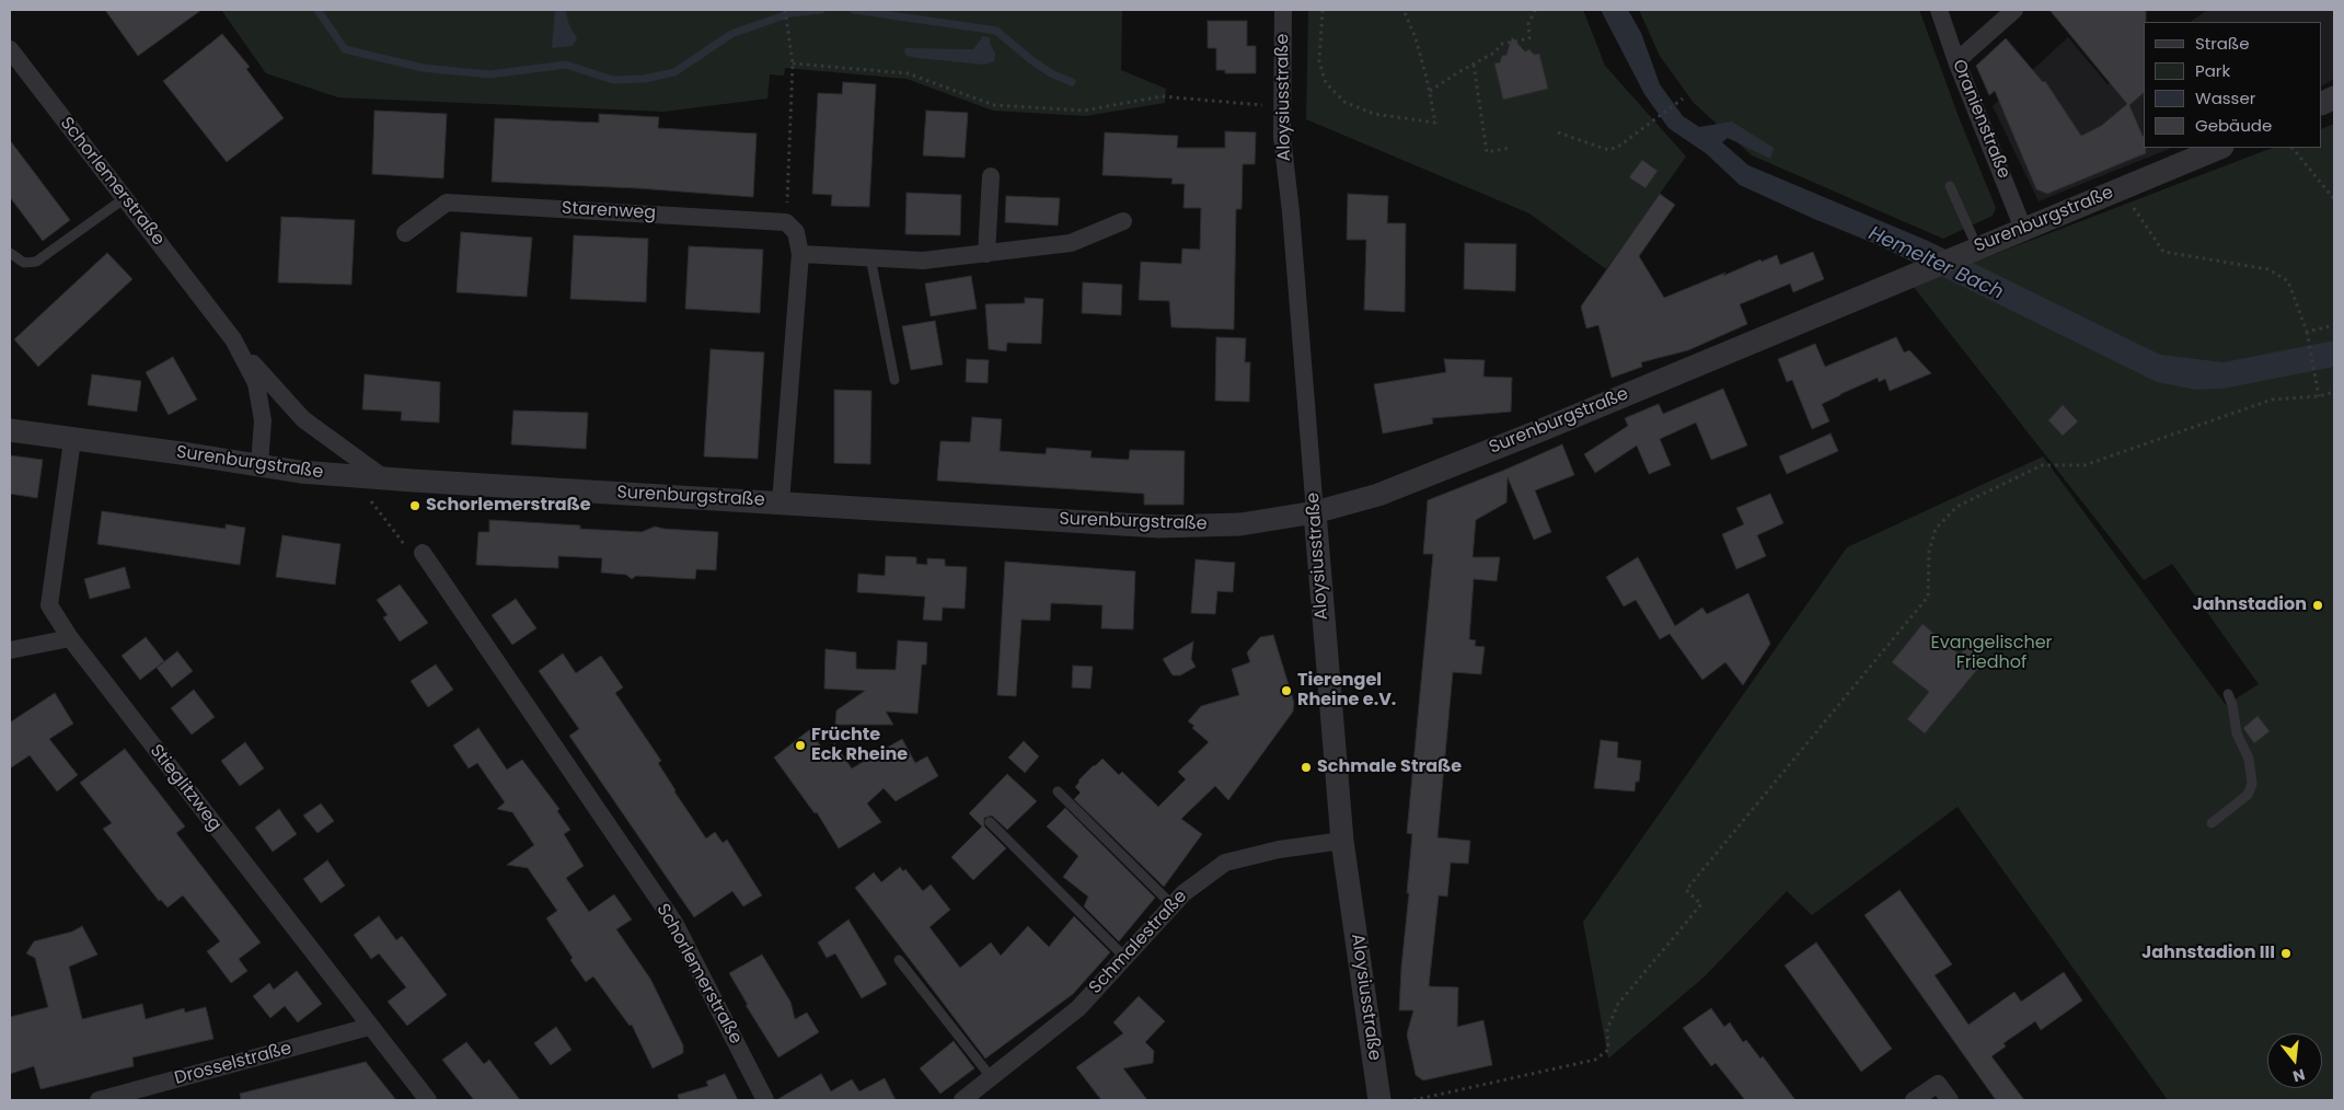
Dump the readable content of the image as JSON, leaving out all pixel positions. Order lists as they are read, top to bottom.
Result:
{
  "streets": {
    "street": [
      "Aloysiusstraße",
      "Oranienstraße",
      "Schorlemerstraße",
      "Starenweg",
      "Surenburgstraße",
      "Stieglitzweg",
      "Schmalestraße",
      "Drosselstraße"
    ]
  },
  "crossings": [
    ["Aloysiusstraße", "Surenburgstraße"],
    ["Aloysiusstraße", "Schmalestraße"],
    ["Oranienstraße", "Surenburgstraße"],
    ["Schorlemerstraße", "Surenburgstraße"],
    ["Surenburgstraße", "Stieglitzweg"],
    ["Stieglitzweg", "Drosselstraße"]
  ],
  "water": ["Hemelter Bach"],
  "parks": ["Evangelischer Friedhof"],
  "places": [
    "Schorlemerstraße",
    "Jahnstadion",
    "Tierengel Rheine e.V.",
    "Früchte Eck Rheine",
    "Schmale Straße",
    "Jahnstadion III"
  ],
  "legend": [
    "Straße",
    "Park",
    "Wasser",
    "Gebäude"
  ],
  "north": "bottom"
}
